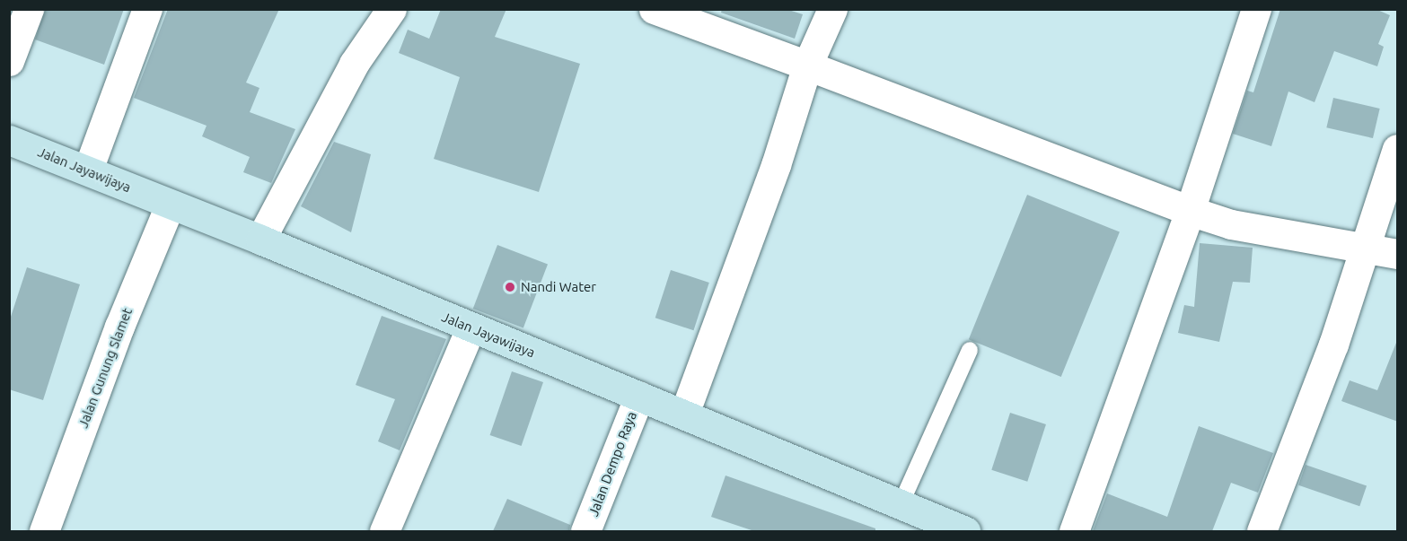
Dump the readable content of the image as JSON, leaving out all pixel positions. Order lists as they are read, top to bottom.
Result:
{
  "streets": {
    "main road": ["Jalan Jayawijaya"],
    "street": ["Jalan Gunung Slamet", "Jalan Dempo Raya"]
  },
  "crossings": [
    ["Jalan Jayawijaya", "Jalan Gunung Slamet"],
    ["Jalan Jayawijaya", "Jalan Dempo Raya"]
  ],
  "places": ["Nandi Water"]
}
